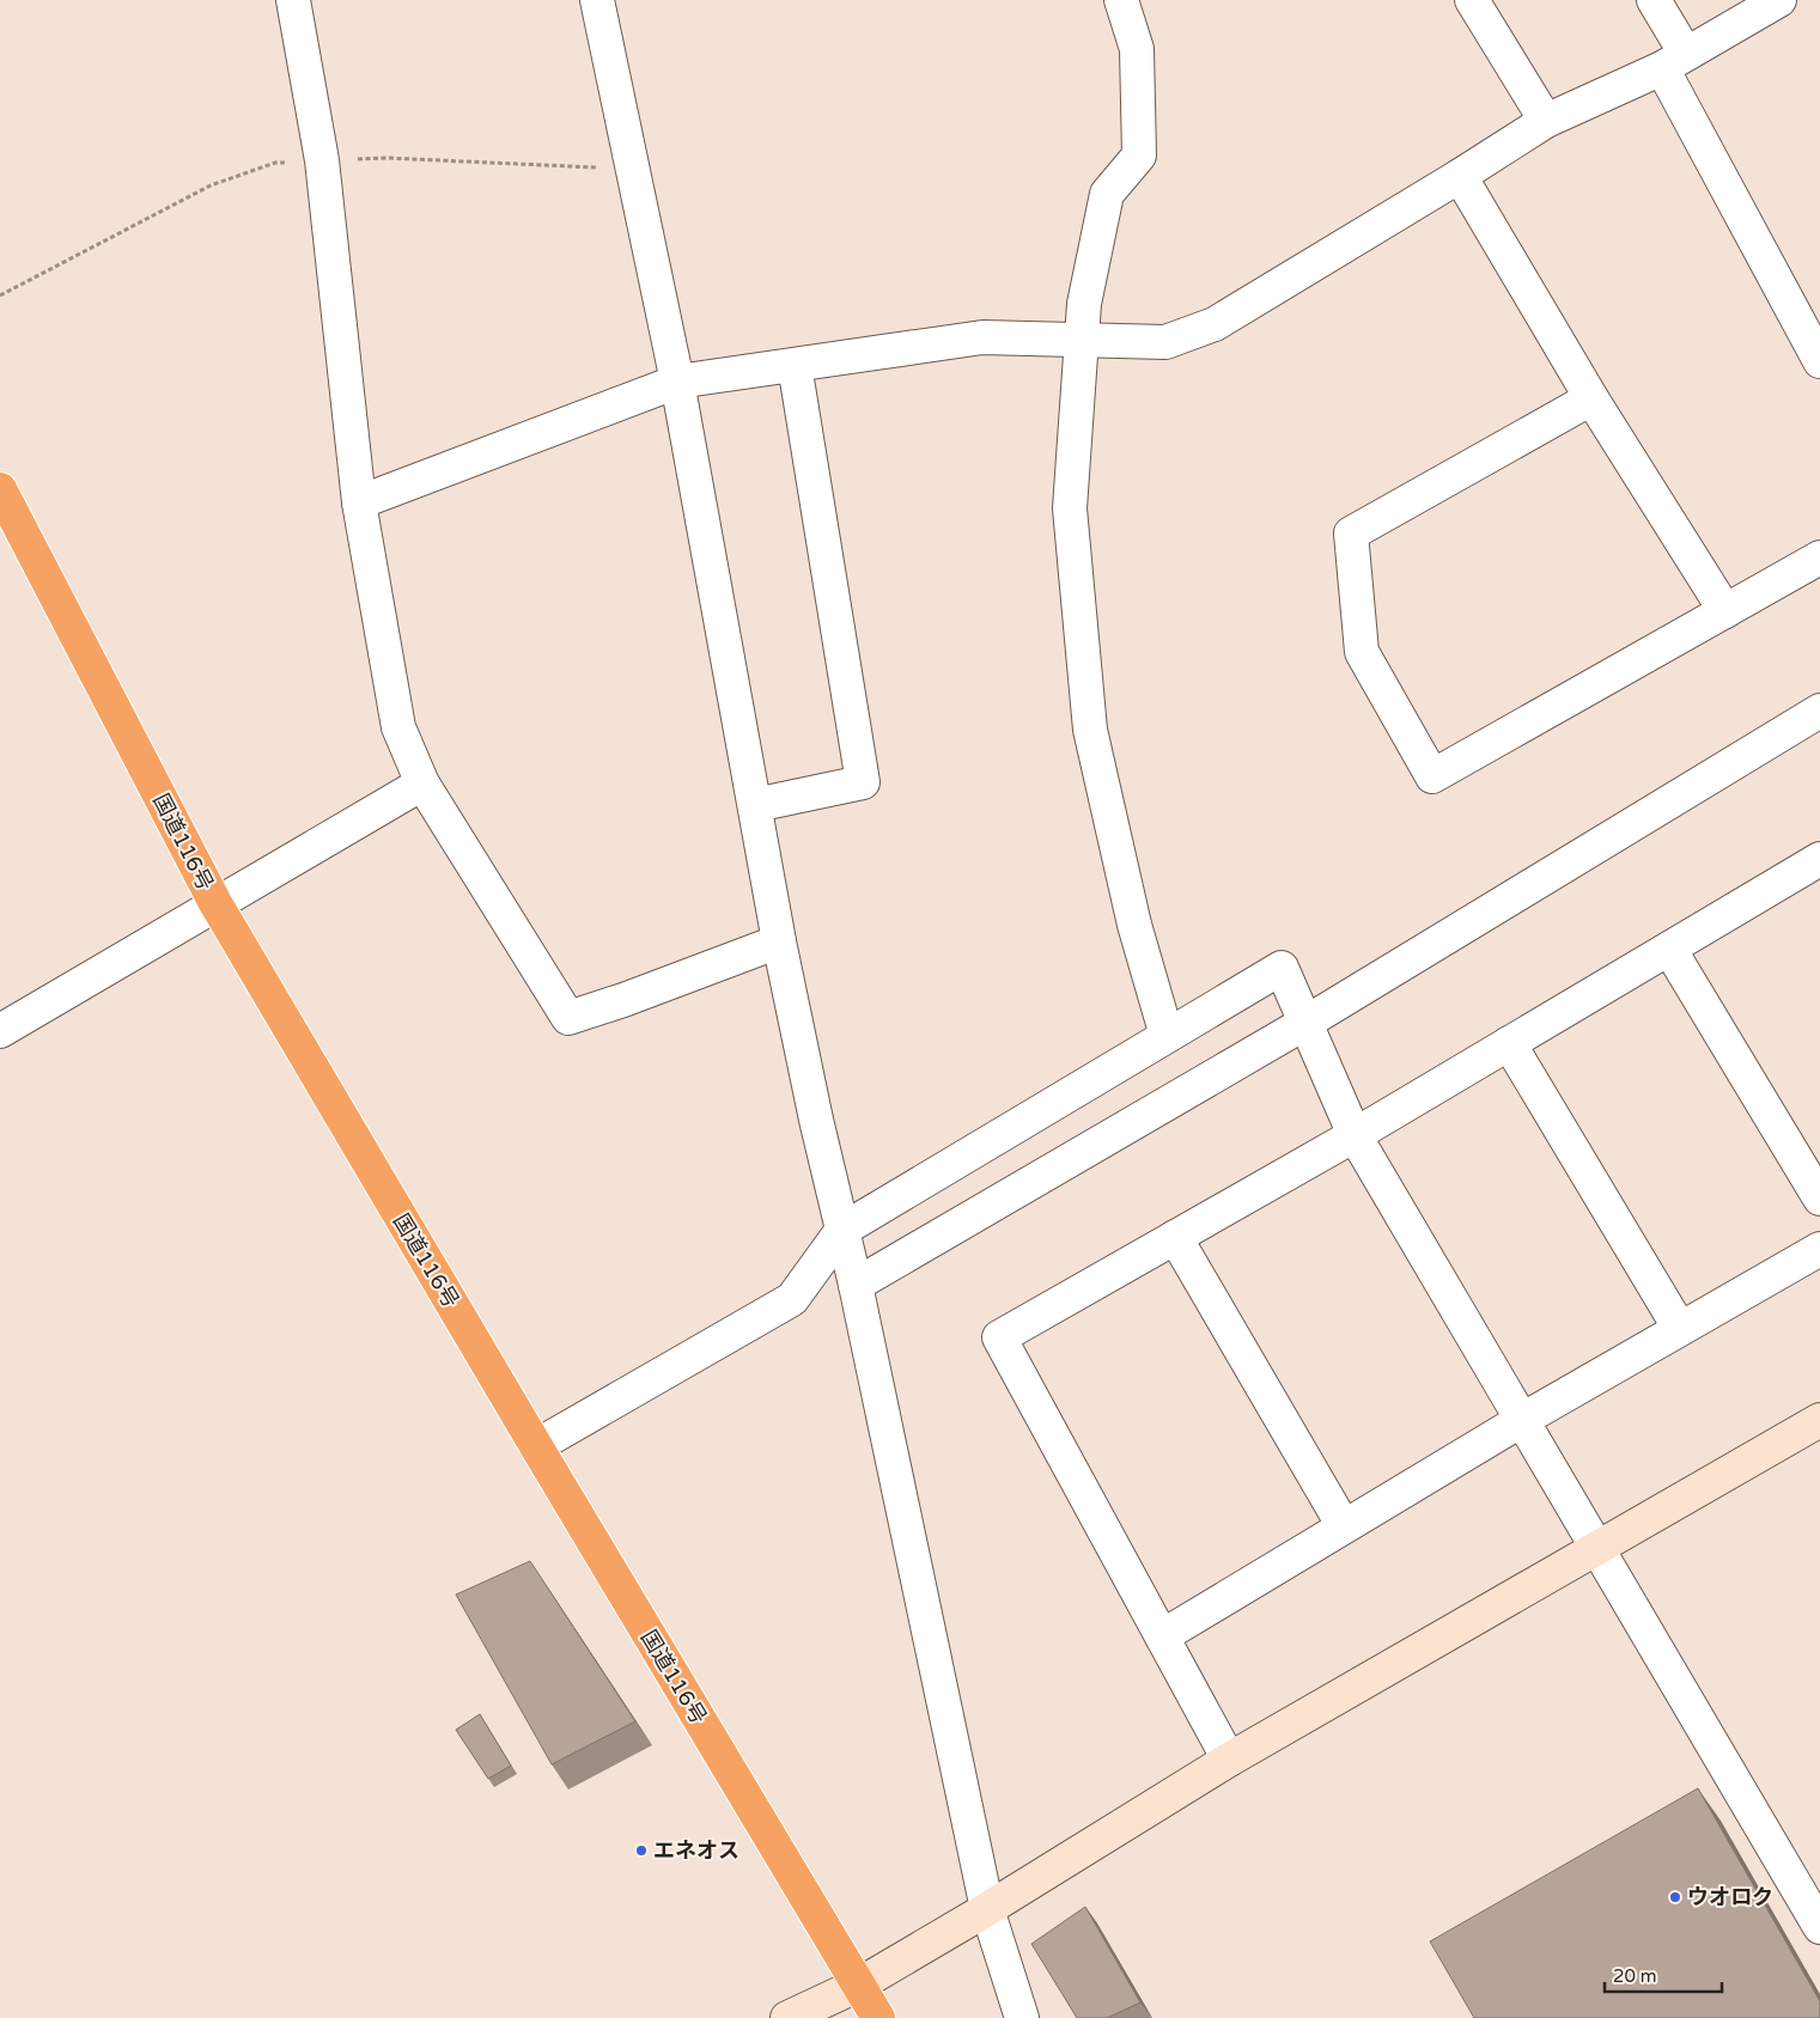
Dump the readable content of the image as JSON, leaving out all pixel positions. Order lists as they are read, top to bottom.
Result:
{
  "streets": {
    "highway": ["国道116号"]
  },
  "places": ["エネオス", "ウオロク"],
  "scale_bar": "20 m"
}
